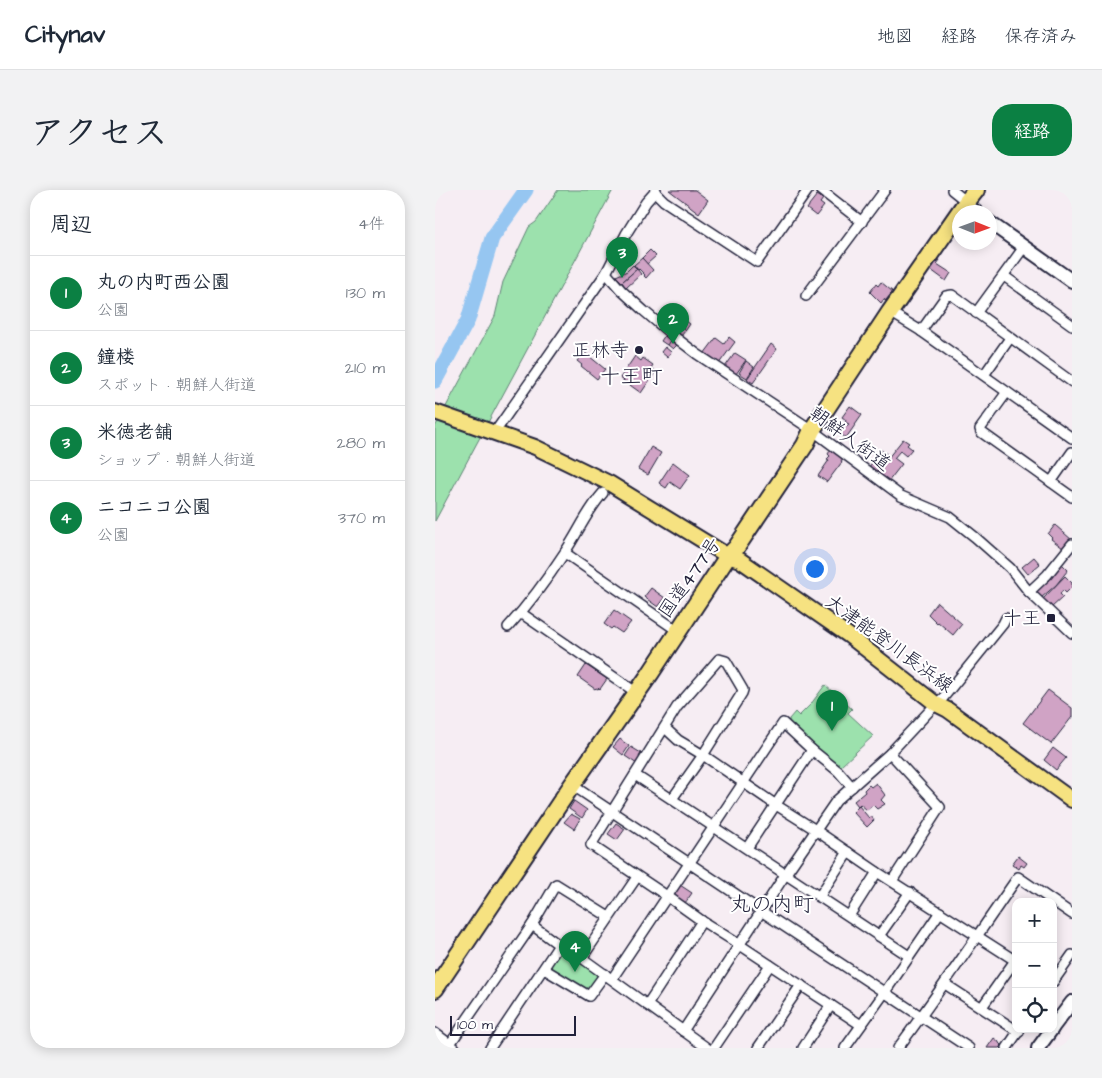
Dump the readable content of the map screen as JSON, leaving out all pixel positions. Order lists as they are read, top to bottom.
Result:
{
  "streets": {
    "highway": ["国道477号"],
    "main road": ["大津能登川長浜線"],
    "street": ["朝鮮人街道"]
  },
  "crossings": [
    ["朝鮮人街道", "国道477号"],
    ["国道477号", "大津能登川長浜線"]
  ],
  "districts": ["十王町", "丸の内町"],
  "places": {
    "other": ["正林寺"],
    "transit": ["十王"]
  },
  "scale_bar": "100 m",
  "north": "right",
  "page": {
    "header": "Citynav",
    "nav": ["地図", "経路", "保存済み"],
    "title": "アクセス",
    "buttons": "経路",
    "heading": ["周辺", "4件"],
    "pins": [
      "3",
      "2",
      "1",
      "4"
    ],
    "list": [
      {
        "mark": "1",
        "name": "丸の内町西公園",
        "note": "公園",
        "value": "130 m"
      },
      {
        "mark": "2",
        "name": "鐘楼",
        "note": "スポット · 朝鮮人街道",
        "value": "210 m"
      },
      {
        "mark": "3",
        "name": "米徳老舗",
        "note": "ショップ · 朝鮮人街道",
        "value": "280 m"
      },
      {
        "mark": "4",
        "name": "ニコニコ公園",
        "note": "公園",
        "value": "370 m"
      }
    ],
    "map_buttons": ["+", "−"],
    "scale": "100 m"
  }
}
